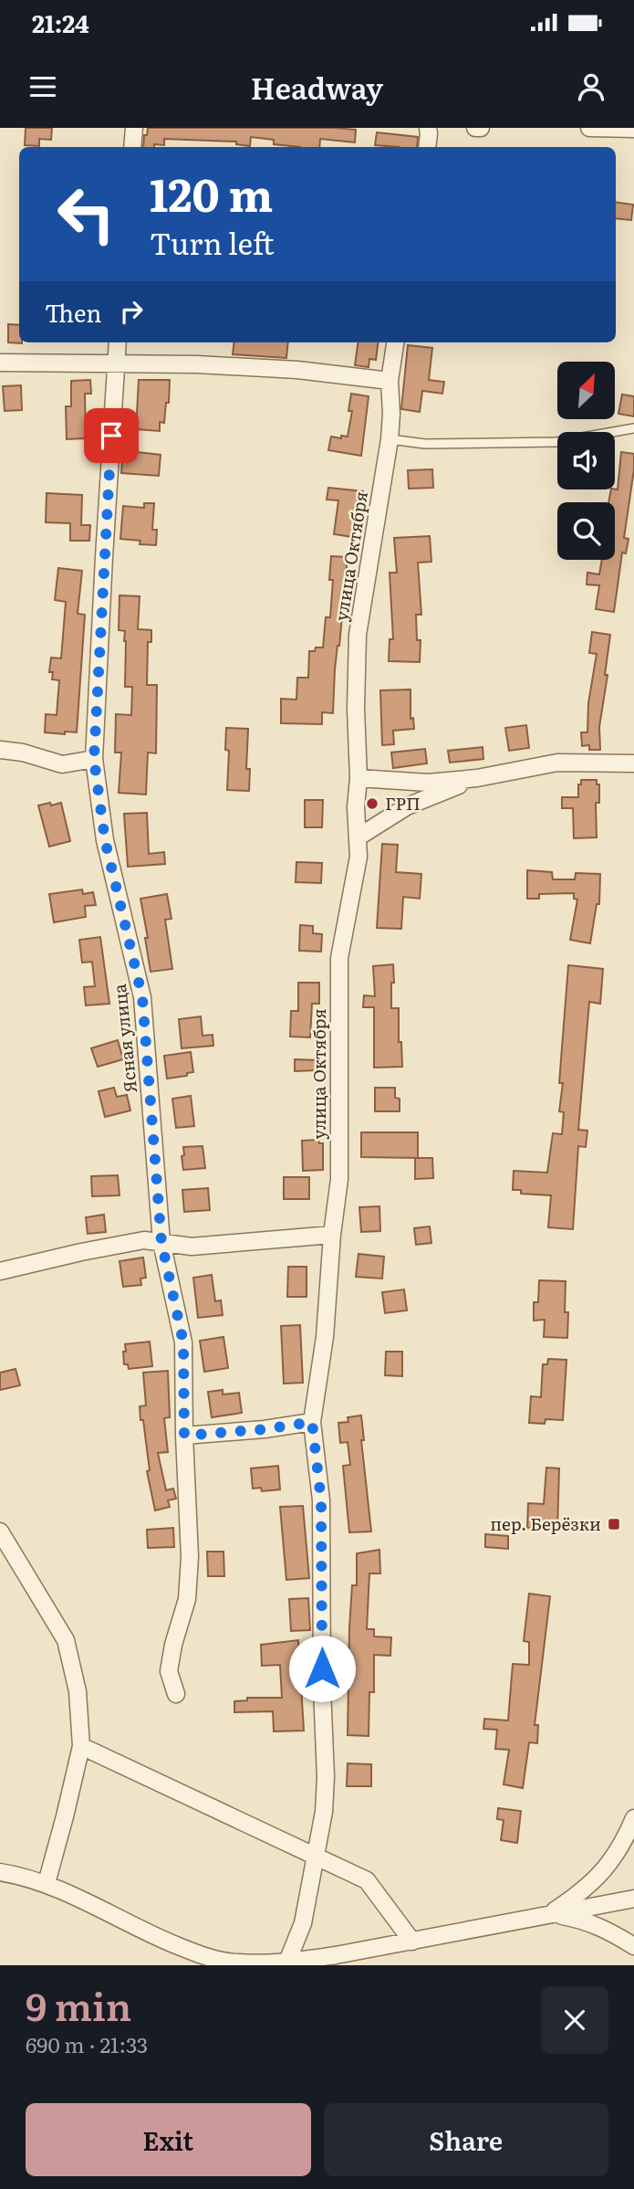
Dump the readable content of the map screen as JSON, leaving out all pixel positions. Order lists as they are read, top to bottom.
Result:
{
  "streets": {
    "street": ["улица Октября", "Ясная улица"]
  },
  "places": {
    "other": ["ГРП"],
    "transit": ["пер. Берёзки"]
  },
  "north": "top right",
  "page": {
    "status": "21:24",
    "header": "Headway",
    "turn": ["120 m", "Turn left"],
    "then": "Then",
    "heading": ["9 min", "690 m · 21:33"],
    "buttons": ["Exit", "Share"]
  }
}
